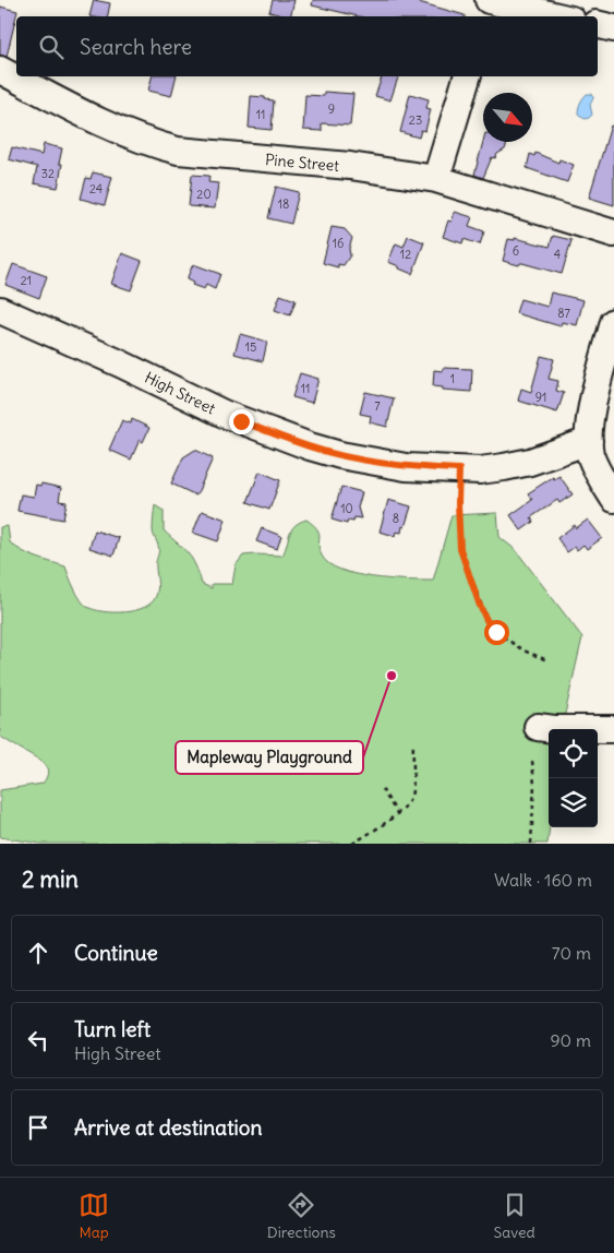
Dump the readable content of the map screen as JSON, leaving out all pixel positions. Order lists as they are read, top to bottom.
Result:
{
  "streets": {
    "street": ["Pine Street", "High Street"]
  },
  "places": ["Mapleway Playground"],
  "house_numbers": [
    "9",
    "11",
    "23",
    "32",
    "24",
    "20",
    "18",
    "16",
    "6",
    "12",
    "4",
    "21",
    "87",
    "15",
    "1",
    "11",
    "91",
    "7",
    "10",
    "8"
  ],
  "north": "bottom right",
  "page": {
    "search": "Search here",
    "heading": ["2 min", "Walk · 160 m"],
    "list": [
      ["Continue", "70 m"],
      ["Turn left", "High Street", "90 m"],
      "Arrive at destination"
    ],
    "nav": ["Map", "Directions", "Saved"]
  }
}
